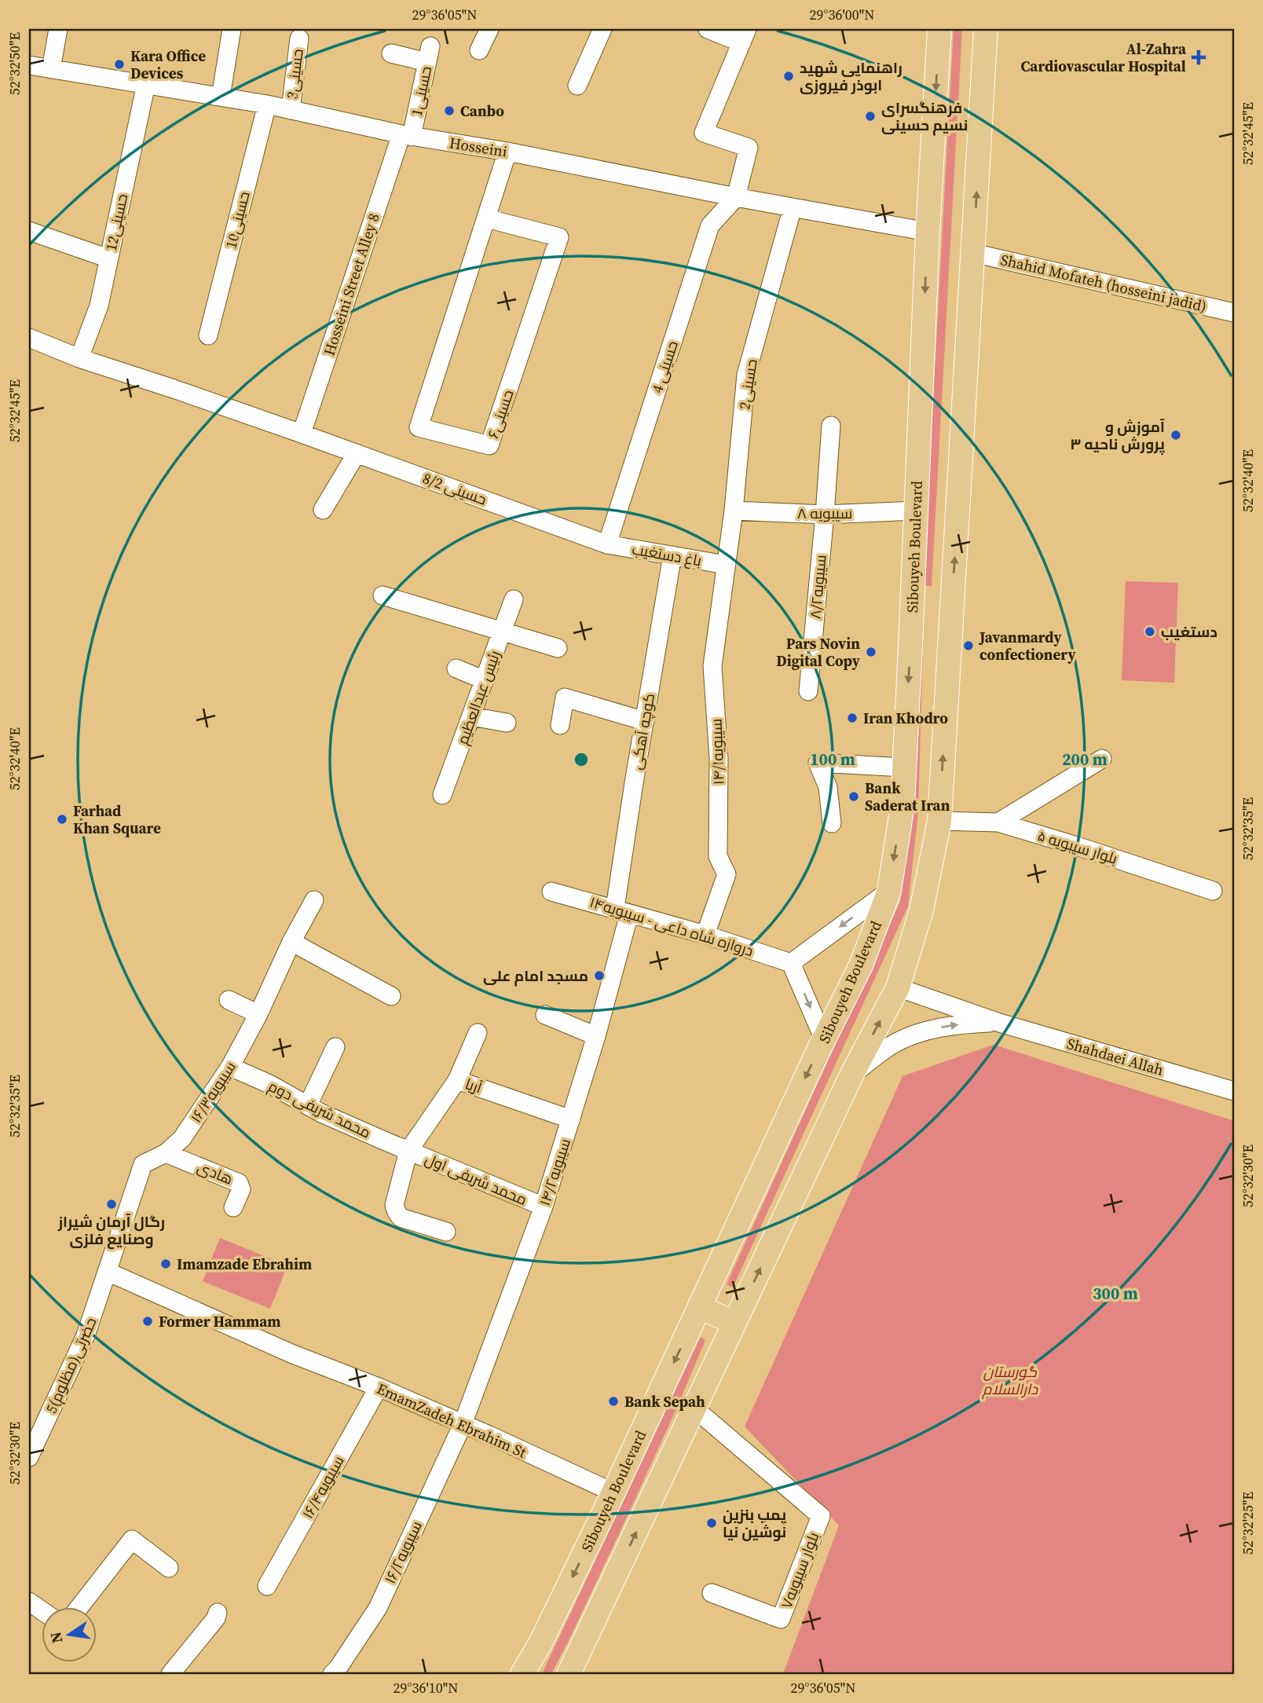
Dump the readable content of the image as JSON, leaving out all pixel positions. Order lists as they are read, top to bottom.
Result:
{
  "streets": {
    "main road": ["Sibouyeh Boulevard"],
    "street": [
      "حسینی3",
      "حسینی1",
      "Hosseini",
      "حسینی10",
      "حسینی12",
      "Shahid Mofateh (hosseini jadid)",
      "Hosseini Street Alley 8",
      "حسینی 4",
      "حسینی2",
      "حسینی۶",
      "8/2 حسینی",
      "سیبویه ۸",
      "باغ دستغیب",
      "سیبویه۸/۲",
      "رئیس عبدالعظیم",
      "کوچه آهکی",
      "سیبویه۱۴/۱",
      "بلوار سیبویه ۵",
      "دروازه شاه داعی - سیبویه۱۴",
      "Shahdaei Allah",
      "آریا",
      "سیبویه۱۶/۳",
      "محمد شریفی دوم",
      "سیبویه۱۴/۲",
      "هادی",
      "محمد شریفی اول",
      "5حضرتی(مظلوم)",
      "EmamZadeh Ebrahim St",
      "سیبویه۱۶/۴",
      "سیبویه۱۶/۲",
      "بلوار سیبویه۷"
    ]
  },
  "crossings": [
    ["حسینی3", "Hosseini"],
    ["حسینی1", "Hosseini"],
    ["حسینی1", "Hosseini Street Alley 8"],
    ["Hosseini", "حسینی10"],
    ["Hosseini", "حسینی12"],
    ["Hosseini", "Hosseini Street Alley 8"],
    ["Hosseini", "حسینی 4"],
    ["Hosseini", "حسینی2"],
    ["Hosseini", "حسینی۶"],
    ["Hosseini", "Sibouyeh Boulevard"],
    ["حسینی12", "8/2 حسینی"],
    ["Hosseini Street Alley 8", "8/2 حسینی"],
    ["حسینی 4", "8/2 حسینی"],
    ["حسینی 4", "باغ دستغیب"],
    ["حسینی2", "سیبویه ۸"],
    ["حسینی2", "باغ دستغیب"],
    ["حسینی2", "سیبویه۱۴/۱"],
    ["8/2 حسینی", "باغ دستغیب"],
    ["سیبویه ۸", "Sibouyeh Boulevard"],
    ["سیبویه ۸", "سیبویه۸/۲"],
    ["Sibouyeh Boulevard", "EmamZadeh Ebrahim St"],
    ["باغ دستغیب", "کوچه آهکی"],
    ["باغ دستغیب", "سیبویه۱۴/۱"],
    ["کوچه آهکی", "دروازه شاه داعی - سیبویه۱۴"],
    ["کوچه آهکی", "سیبویه۱۴/۲"],
    ["سیبویه۱۴/۱", "دروازه شاه داعی - سیبویه۱۴"],
    ["دروازه شاه داعی - سیبویه۱۴", "سیبویه۱۴/۲"],
    ["آریا", "محمد شریفی دوم"],
    ["آریا", "سیبویه۱۴/۲"],
    ["آریا", "محمد شریفی اول"],
    ["سیبویه۱۶/۳", "محمد شریفی دوم"],
    ["سیبویه۱۶/۳", "هادی"],
    ["سیبویه۱۶/۳", "5حضرتی(مظلوم)"],
    ["سیبویه۱۶/۳", "EmamZadeh Ebrahim St"],
    ["محمد شریفی دوم", "محمد شریفی اول"],
    ["سیبویه۱۴/۲", "محمد شریفی اول"],
    ["سیبویه۱۴/۲", "EmamZadeh Ebrahim St"],
    ["سیبویه۱۴/۲", "سیبویه۱۶/۲"],
    ["5حضرتی(مظلوم)", "EmamZadeh Ebrahim St"],
    ["EmamZadeh Ebrahim St", "سیبویه۱۶/۴"],
    ["EmamZadeh Ebrahim St", "سیبویه۱۶/۲"]
  ],
  "parks": ["گورستان دارالسلام"],
  "places": {
    "health": ["Al-Zahra Cardiovascular Hospital"],
    "other": [
      "Kara Office Devices",
      "راهنمایی شهید ابوذر فیروزی",
      "Canbo",
      "فرهنگسرای نسیم حسینی",
      "آموزش و پرورش ناحیه ۳",
      "دستغیب",
      "Javanmardy confectionery",
      "Pars Novin Digital Copy",
      "Iran Khodro",
      "Bank Saderat Iran",
      "Farhad Khan Square",
      "مسجد امام علی",
      "رگال آرمان شیراز وصنایع فلزی",
      "Imamzade Ebrahim",
      "Former Hammam",
      "Bank Sepah",
      "پمپ بنزین نوشین نیا"
    ]
  },
  "north": "left",
  "coordinates": [
    "29°36'05\"N",
    "29°36'00\"N",
    "52°32'50\"E",
    "52°32'45\"E",
    "52°32'40\"E",
    "52°32'35\"E",
    "52°32'30\"E",
    "52°32'25\"E",
    "29°36'10\"N"
  ],
  "rings": ["100 m", "200 m", "300 m"]
}
